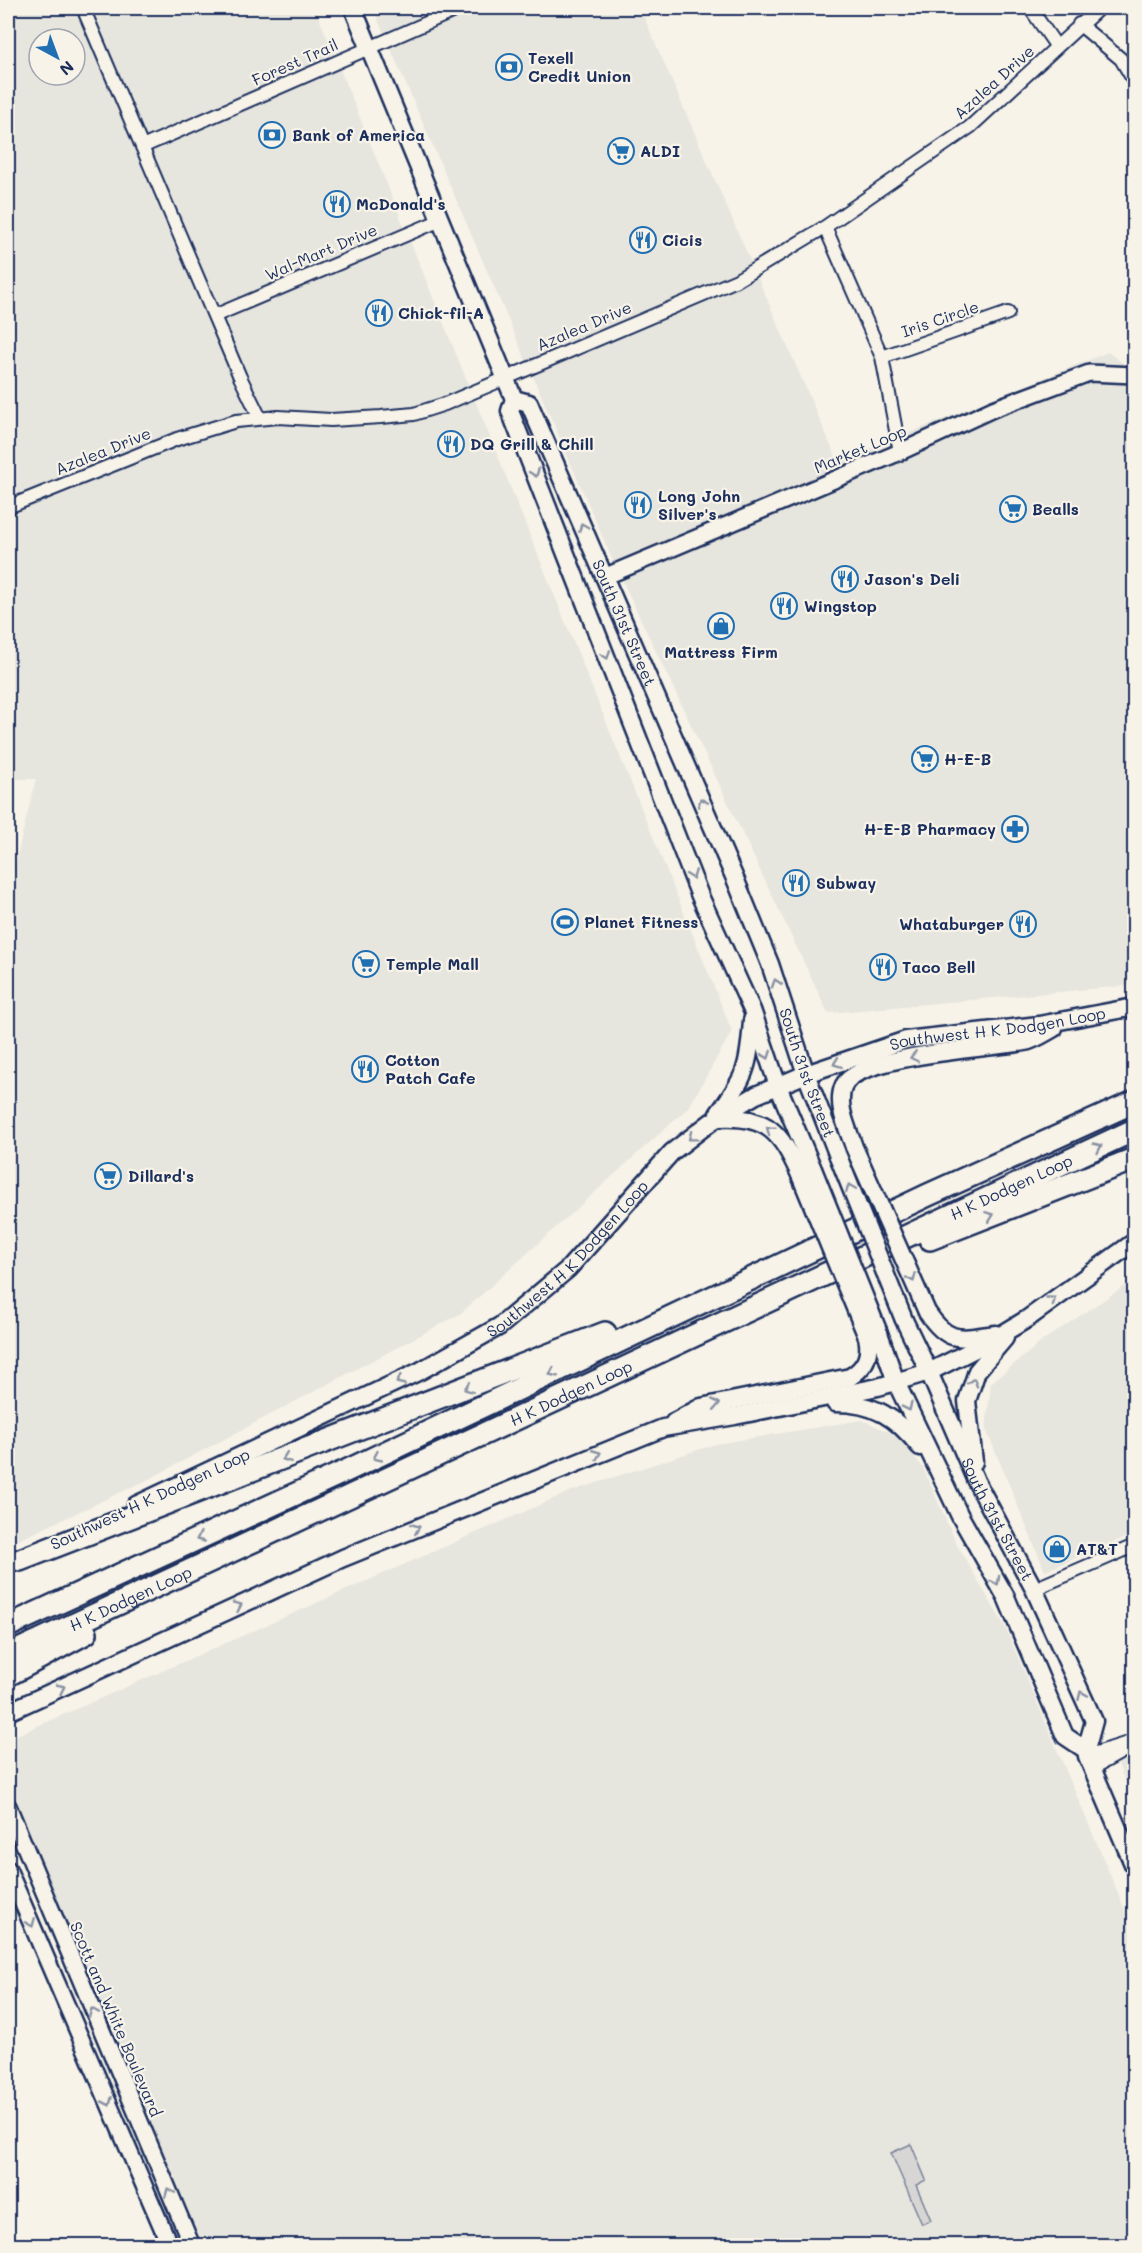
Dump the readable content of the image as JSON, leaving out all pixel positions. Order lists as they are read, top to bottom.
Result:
{
  "streets": {
    "highway": ["H K Dodgen Loop"],
    "main road": ["South 31st Street", "Southwest H K Dodgen Loop"],
    "street": [
      "Forest Trail",
      "Azalea Drive",
      "Wal-Mart Drive",
      "Iris Circle",
      "Market Loop",
      "Scott and White Boulevard"
    ]
  },
  "crossings": [
    ["Forest Trail", "South 31st Street"],
    ["Azalea Drive", "South 31st Street"],
    ["Wal-Mart Drive", "South 31st Street"],
    ["Market Loop", "South 31st Street"],
    ["South 31st Street", "Southwest H K Dodgen Loop"]
  ],
  "places": {
    "bank": ["Texell Credit Union", "Bank of America"],
    "supermarket": [
      "ALDI",
      "Bealls",
      "H-E-B",
      "Temple Mall",
      "Dillard's"
    ],
    "restaurant": [
      "McDonald's",
      "Cicis",
      "Chick-fil-A",
      "DQ Grill & Chill",
      "Long John Silver's",
      "Jason's Deli",
      "Wingstop",
      "Subway",
      "Whataburger",
      "Taco Bell",
      "Cotton Patch Cafe"
    ],
    "shop": ["Mattress Firm", "AT&T"],
    "pharmacy": ["H-E-B Pharmacy"],
    "sports": ["Planet Fitness"]
  },
  "north": "bottom right"
}
